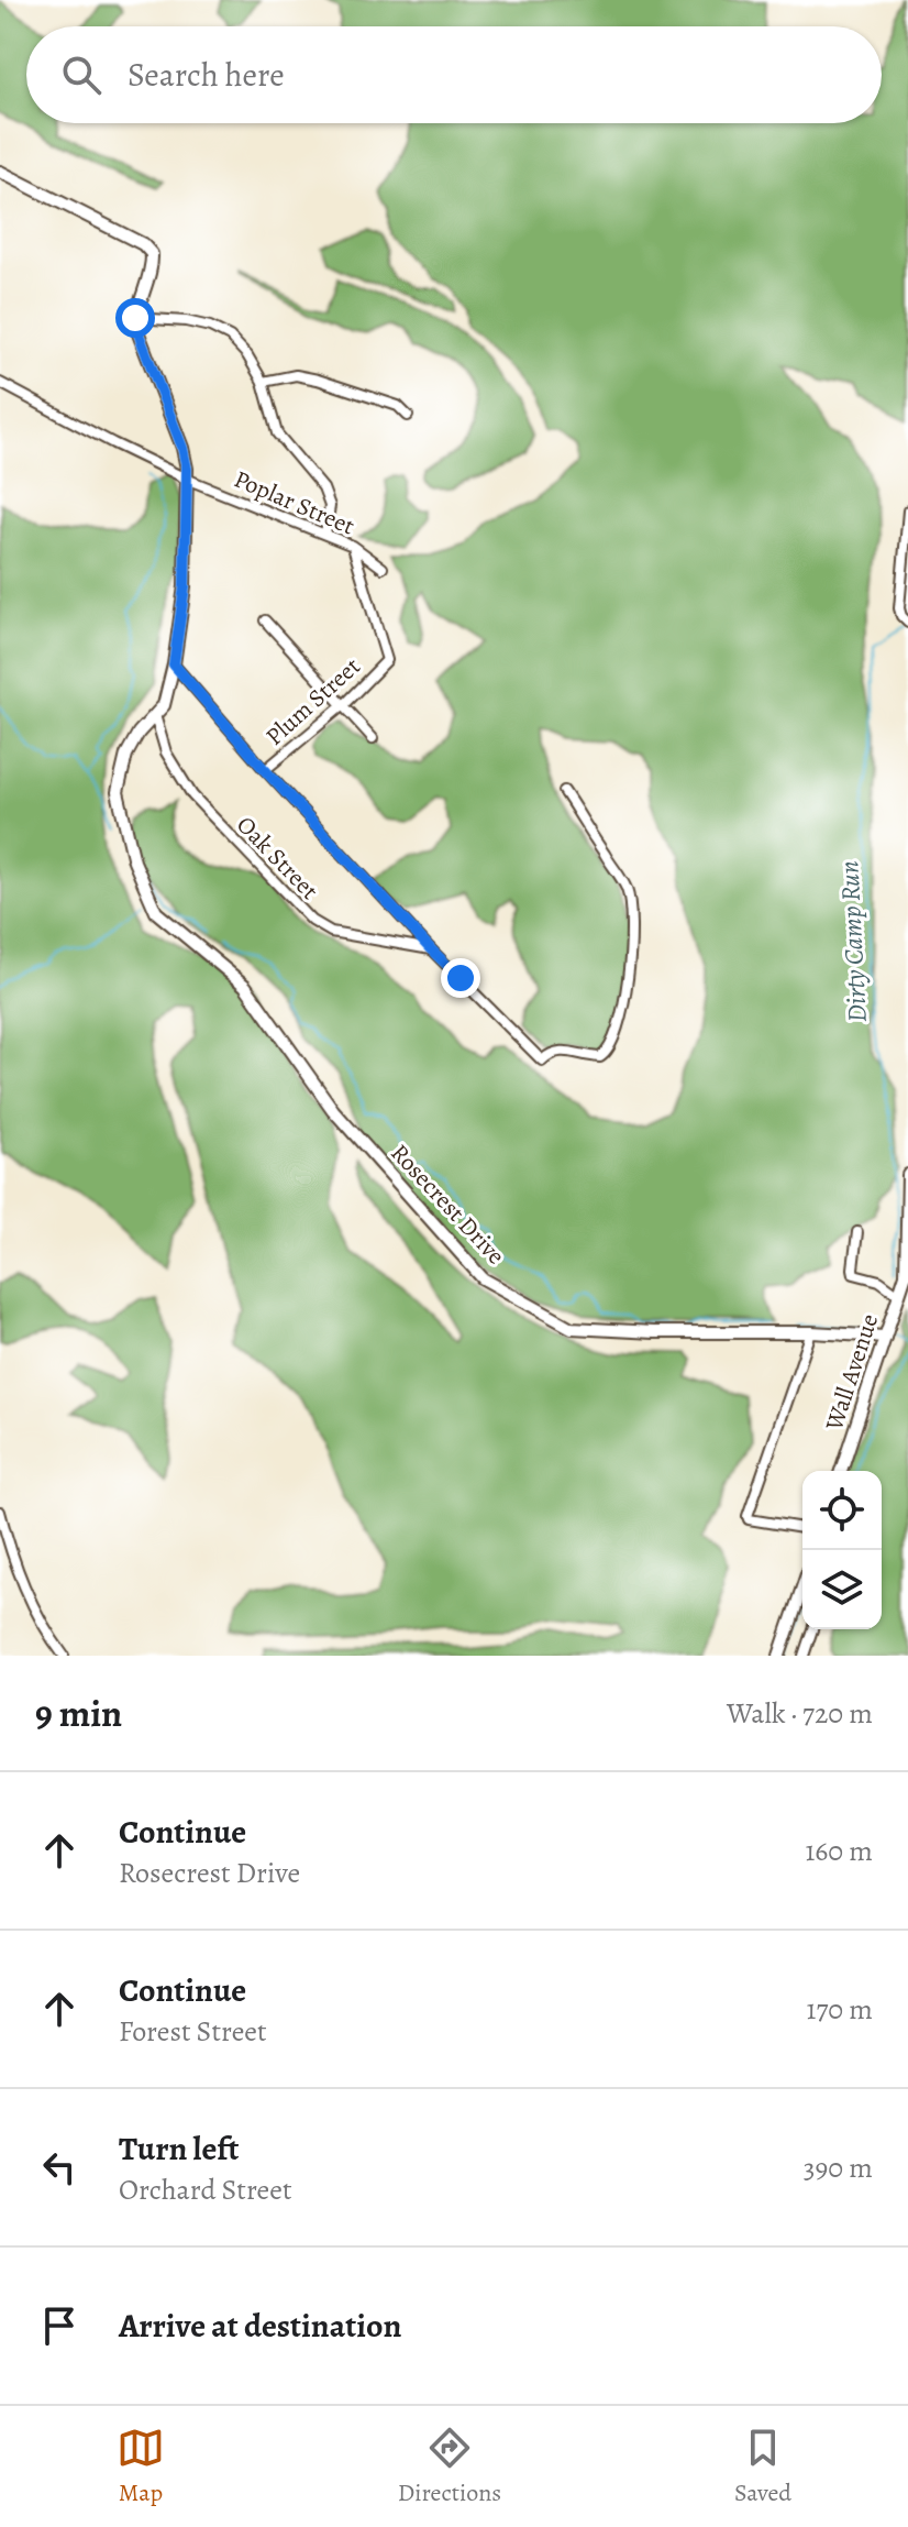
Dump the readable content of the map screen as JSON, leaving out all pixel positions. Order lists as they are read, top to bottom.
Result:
{
  "streets": {
    "street": [
      "Poplar Street",
      "Plum Street",
      "Oak Street",
      "Rosecrest Drive",
      "Wall Avenue"
    ]
  },
  "crossings": [
    ["Poplar Street", "Plum Street"],
    ["Poplar Street", "Rosecrest Drive"],
    ["Oak Street", "Rosecrest Drive"],
    ["Rosecrest Drive", "Wall Avenue"]
  ],
  "water": ["Dirty Camp Run"],
  "page": {
    "search": "Search here",
    "heading": ["9 min", "Walk · 720 m"],
    "list": [
      ["Continue", "Rosecrest Drive", "160 m"],
      ["Continue", "Forest Street", "170 m"],
      ["Turn left", "Orchard Street", "390 m"],
      "Arrive at destination"
    ],
    "nav": ["Map", "Directions", "Saved"]
  }
}
